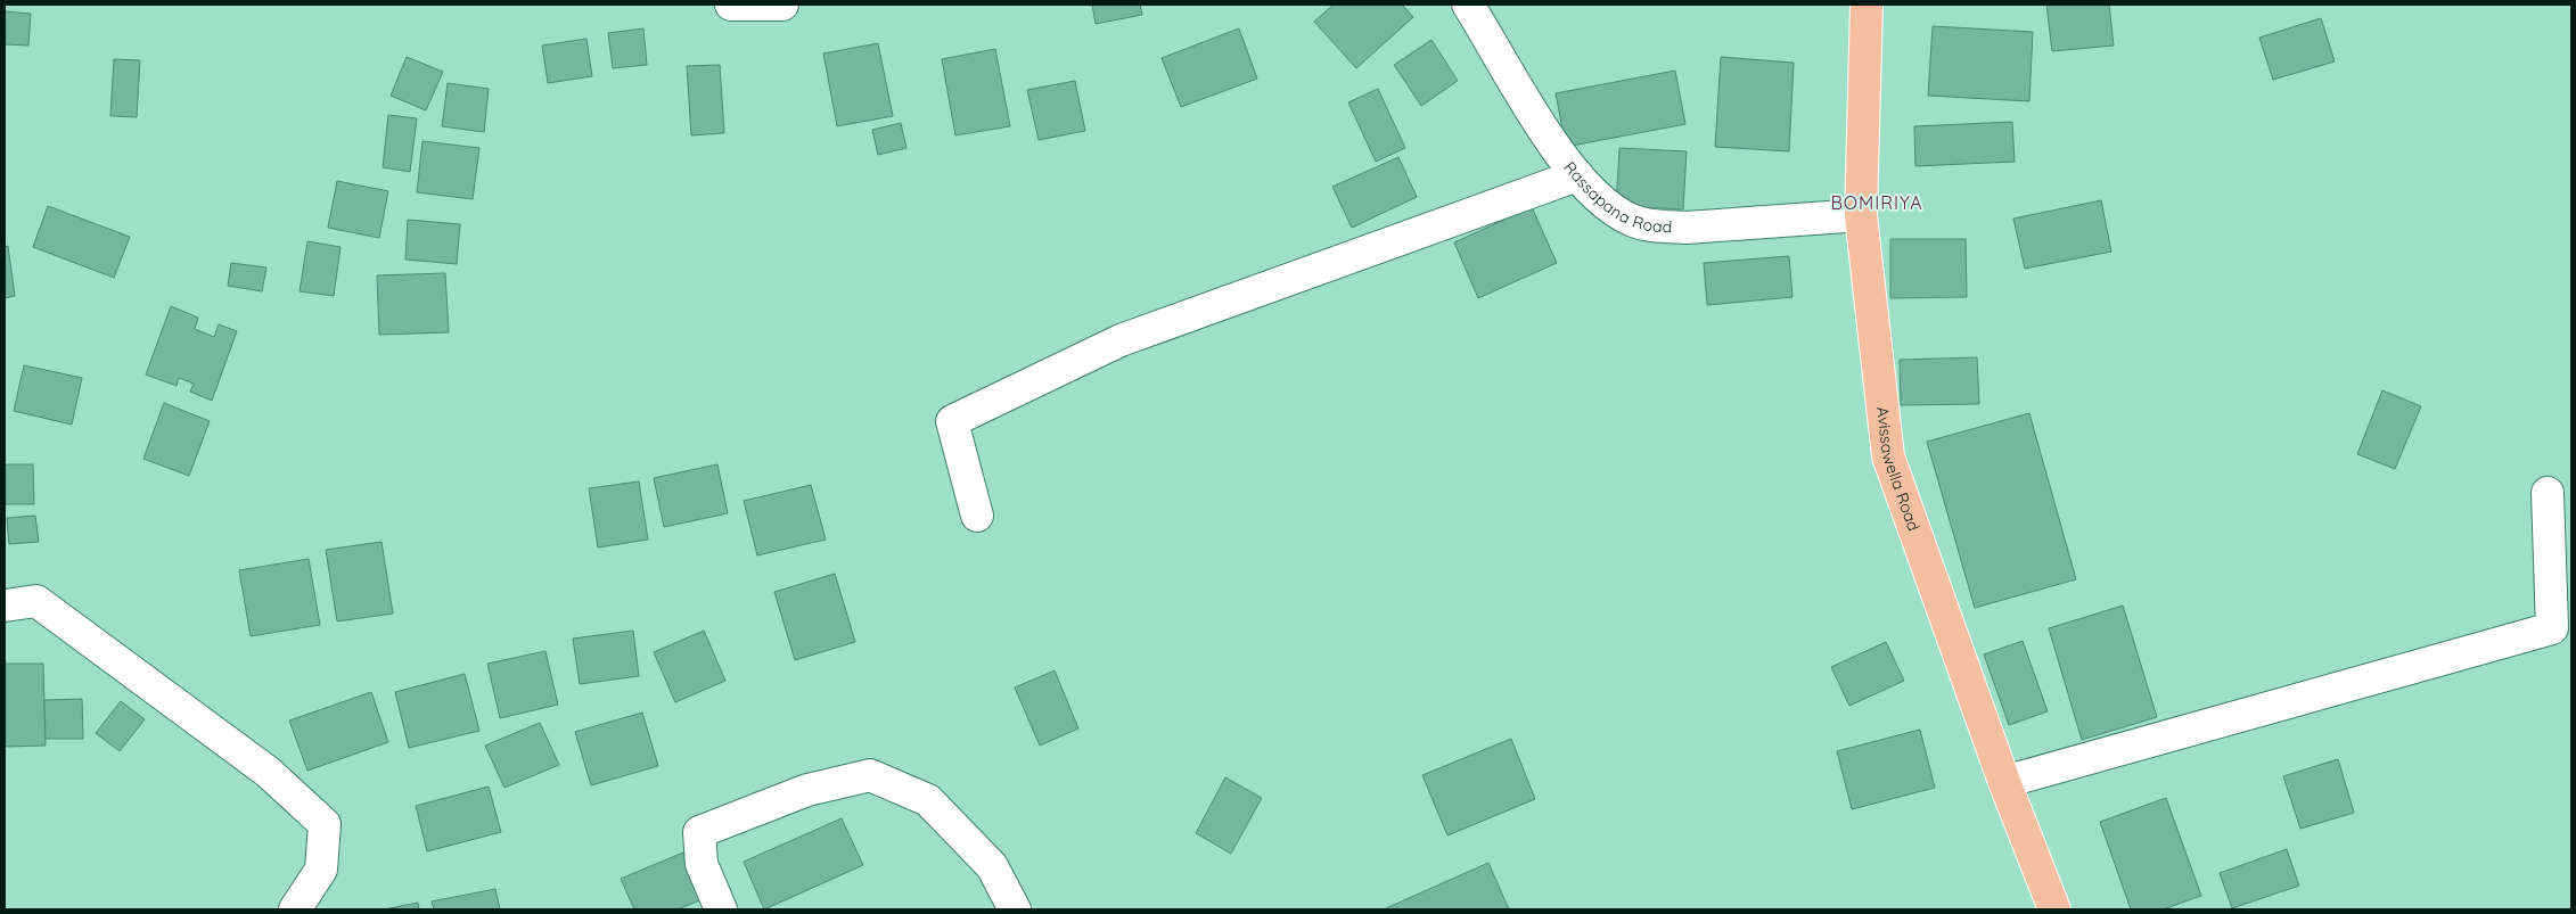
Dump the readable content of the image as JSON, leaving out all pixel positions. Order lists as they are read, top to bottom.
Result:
{
  "streets": {
    "main road": ["Avissawella Road"],
    "street": ["Rassapana Road"]
  },
  "crossings": [
    ["Rassapana Road", "Avissawella Road"]
  ],
  "districts": ["BOMIRIYA"]
}
